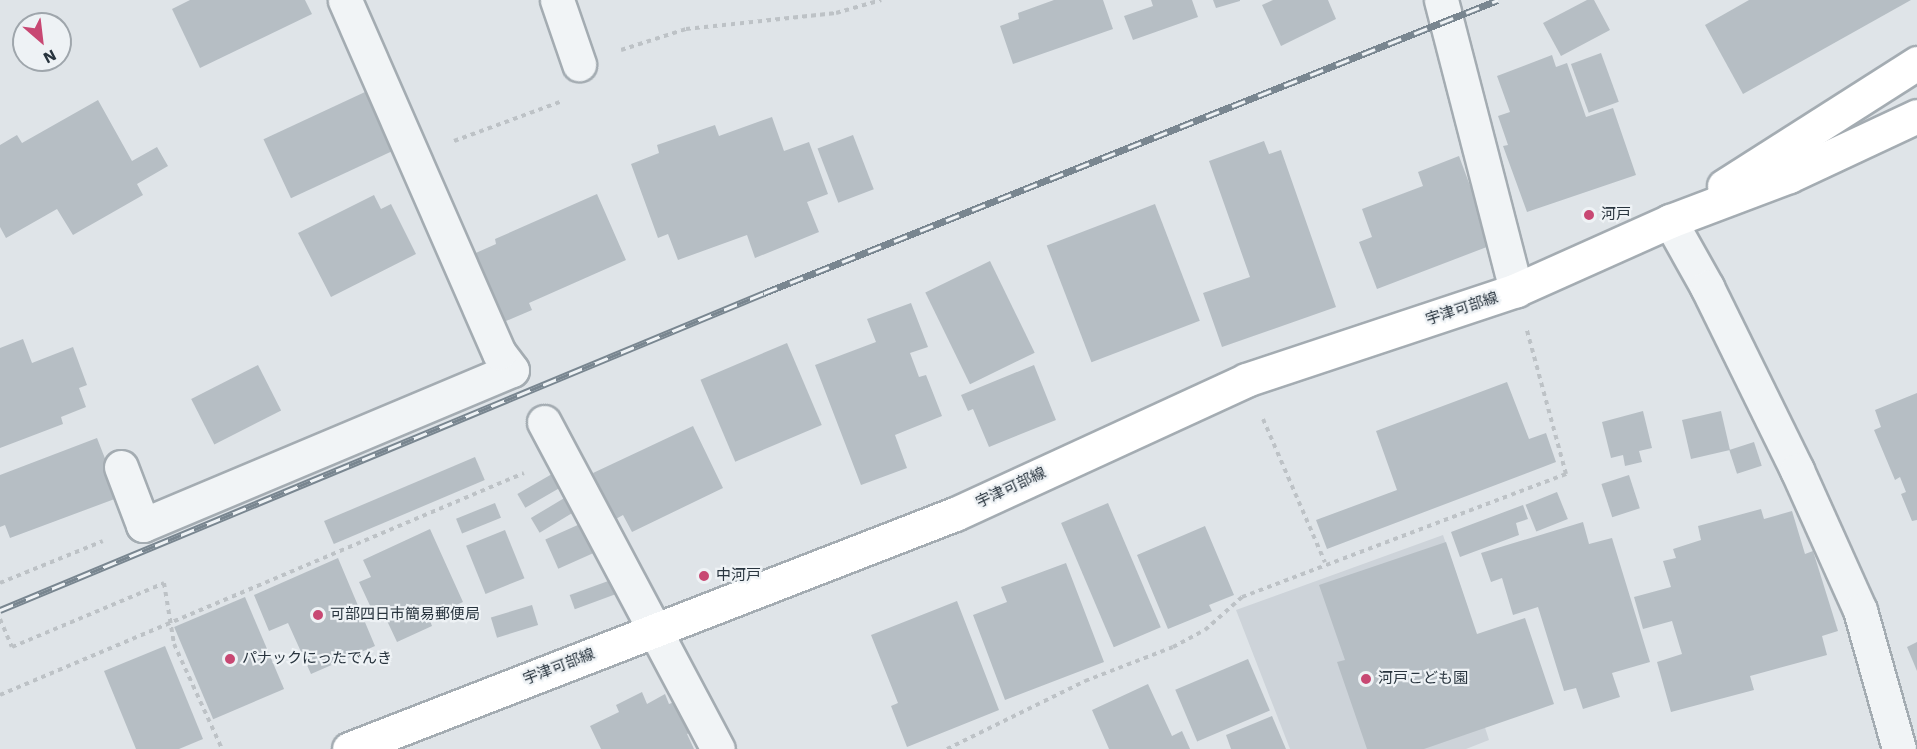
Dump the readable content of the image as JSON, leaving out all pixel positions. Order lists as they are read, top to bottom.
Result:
{
  "streets": {
    "main road": ["宇津可部線"]
  },
  "places": [
    "河戸",
    "中河戸",
    "可部四日市簡易郵便局",
    "パナックにったでんき",
    "河戸こども園"
  ],
  "north": "bottom right"
}
